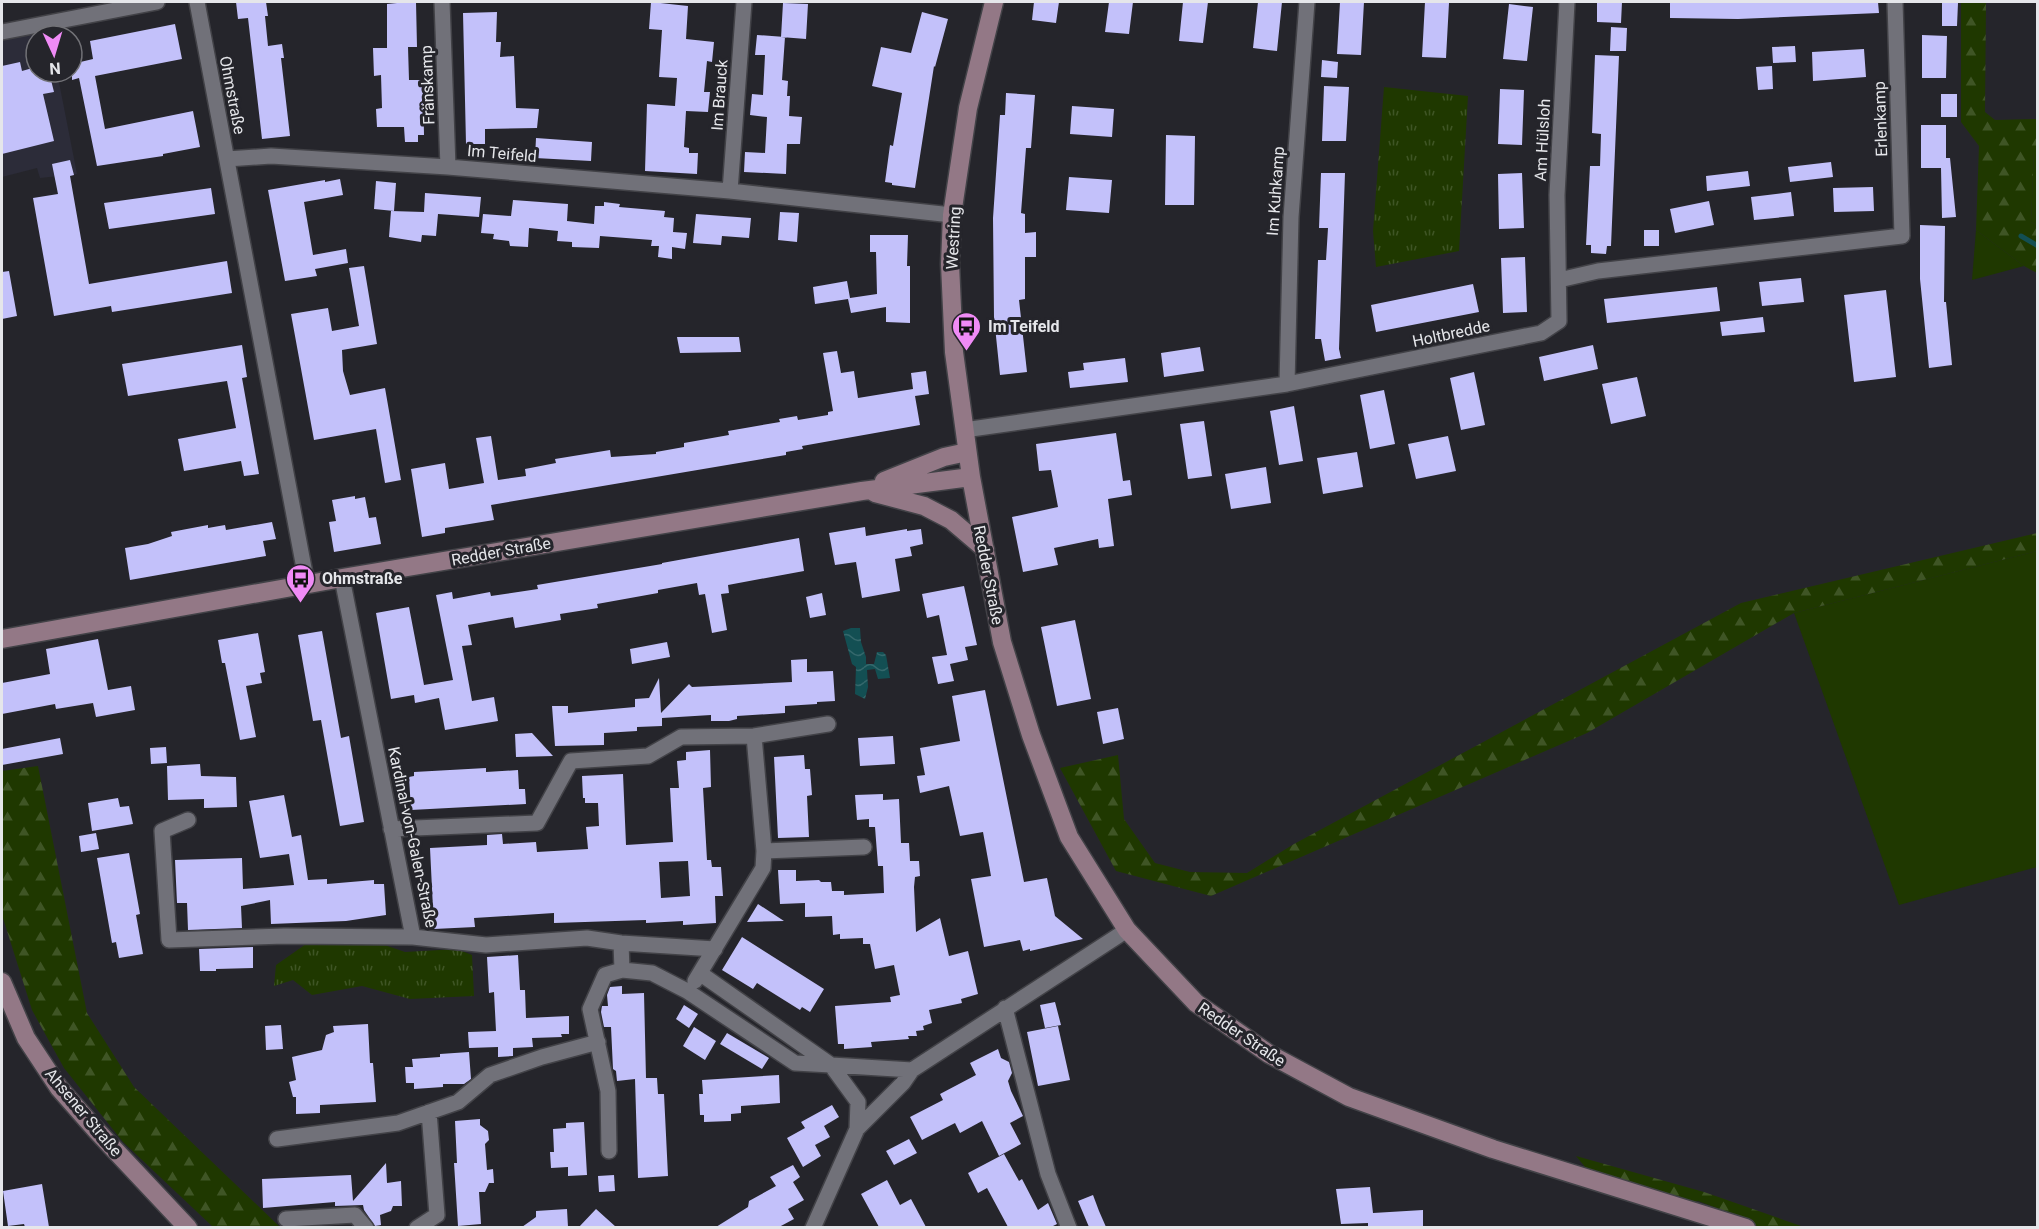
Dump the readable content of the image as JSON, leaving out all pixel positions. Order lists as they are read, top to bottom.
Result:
{
  "streets": {
    "street": [
      "Fränskamp",
      "Ohmstraße",
      "Im Brauck",
      "Erlenkamp",
      "Am Hülsloh",
      "Im Teifeld",
      "Im Kuhkamp",
      "Westring",
      "Holtbredde",
      "Redder Straße",
      "Kardinal-von-Galen-Straße",
      "Ahsener Straße"
    ]
  },
  "crossings": [
    ["Fränskamp", "Im Teifeld"],
    ["Ohmstraße", "Im Teifeld"],
    ["Ohmstraße", "Redder Straße"],
    ["Im Brauck", "Im Teifeld"],
    ["Erlenkamp", "Am Hülsloh"],
    ["Erlenkamp", "Holtbredde"],
    ["Am Hülsloh", "Holtbredde"],
    ["Im Teifeld", "Westring"],
    ["Im Kuhkamp", "Holtbredde"],
    ["Westring", "Holtbredde"],
    ["Westring", "Redder Straße"],
    ["Redder Straße", "Kardinal-von-Galen-Straße"]
  ],
  "places": {
    "bus stop": ["Im Teifeld", "Ohmstraße"]
  },
  "north": "bottom"
}
